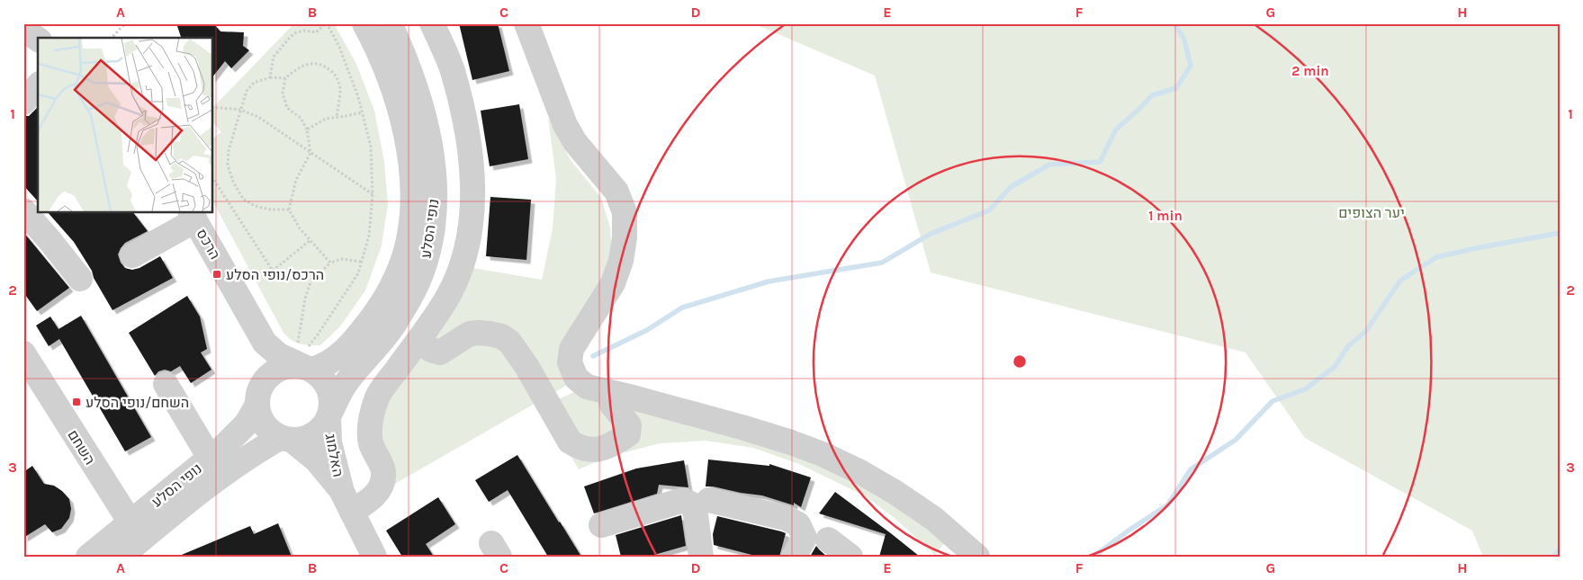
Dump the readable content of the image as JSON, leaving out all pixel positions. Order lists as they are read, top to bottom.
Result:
{
  "streets": {
    "street": [
      "נופי הסלע",
      "הרכס",
      "השחם",
      "האלמוג"
    ]
  },
  "crossings": [
    ["נופי הסלע", "הרכס"],
    ["נופי הסלע", "השחם"],
    ["נופי הסלע", "האלמוג"],
    ["הרכס", "האלמוג"]
  ],
  "parks": ["יער הצופים"],
  "places": {
    "transit": ["הרכס/נופי הסלע", "השחם/נופי הסלע"]
  },
  "grid": {
    "columns": [
      "A",
      "B",
      "C",
      "D",
      "E",
      "F",
      "G",
      "H"
    ],
    "rows": ["1", "2", "3"]
  },
  "rings": ["2 min", "1 min"]
}
